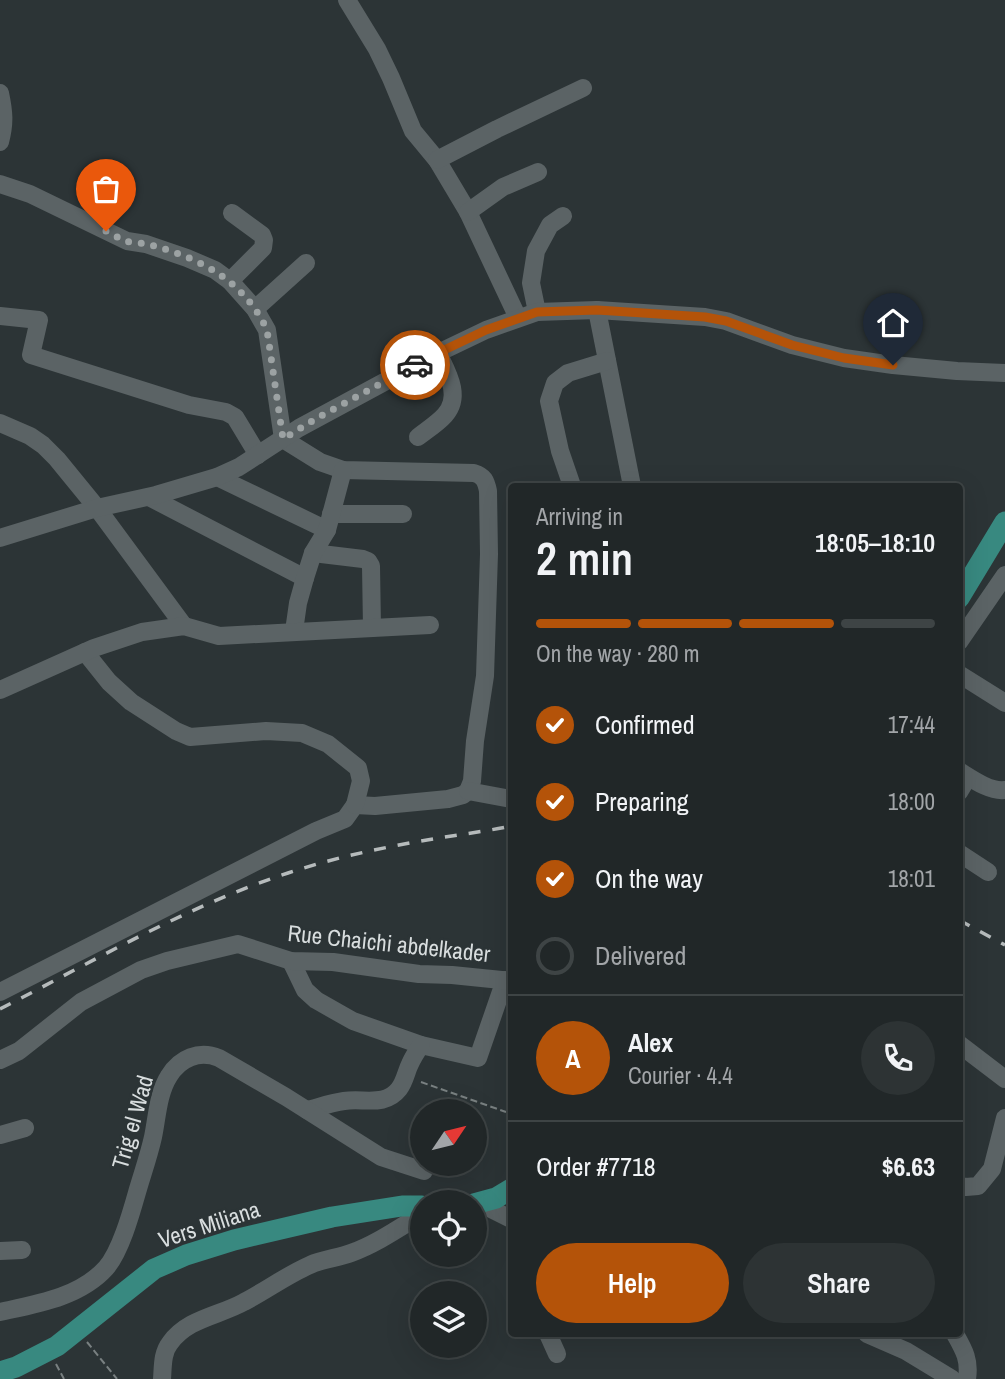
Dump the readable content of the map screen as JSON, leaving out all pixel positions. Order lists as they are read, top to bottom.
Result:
{
  "streets": {
    "main road": ["Vers Miliana"],
    "street": ["Rue Chaichi abdelkader", "Trig el Wad"]
  },
  "north": "top right",
  "page": {
    "heading": ["2 min", "Arriving in", "18:05–18:10"],
    "panel": [
      "Alex",
      "Courier · 4.4",
      "Order #7718",
      "$6.63"
    ],
    "bar": "On the way · 280 m",
    "list": [
      ["Confirmed", "17:44"],
      ["Preparing", "18:00"],
      ["On the way", "18:01"],
      "Delivered"
    ],
    "round": "A",
    "buttons": ["Help", "Share"]
  }
}
